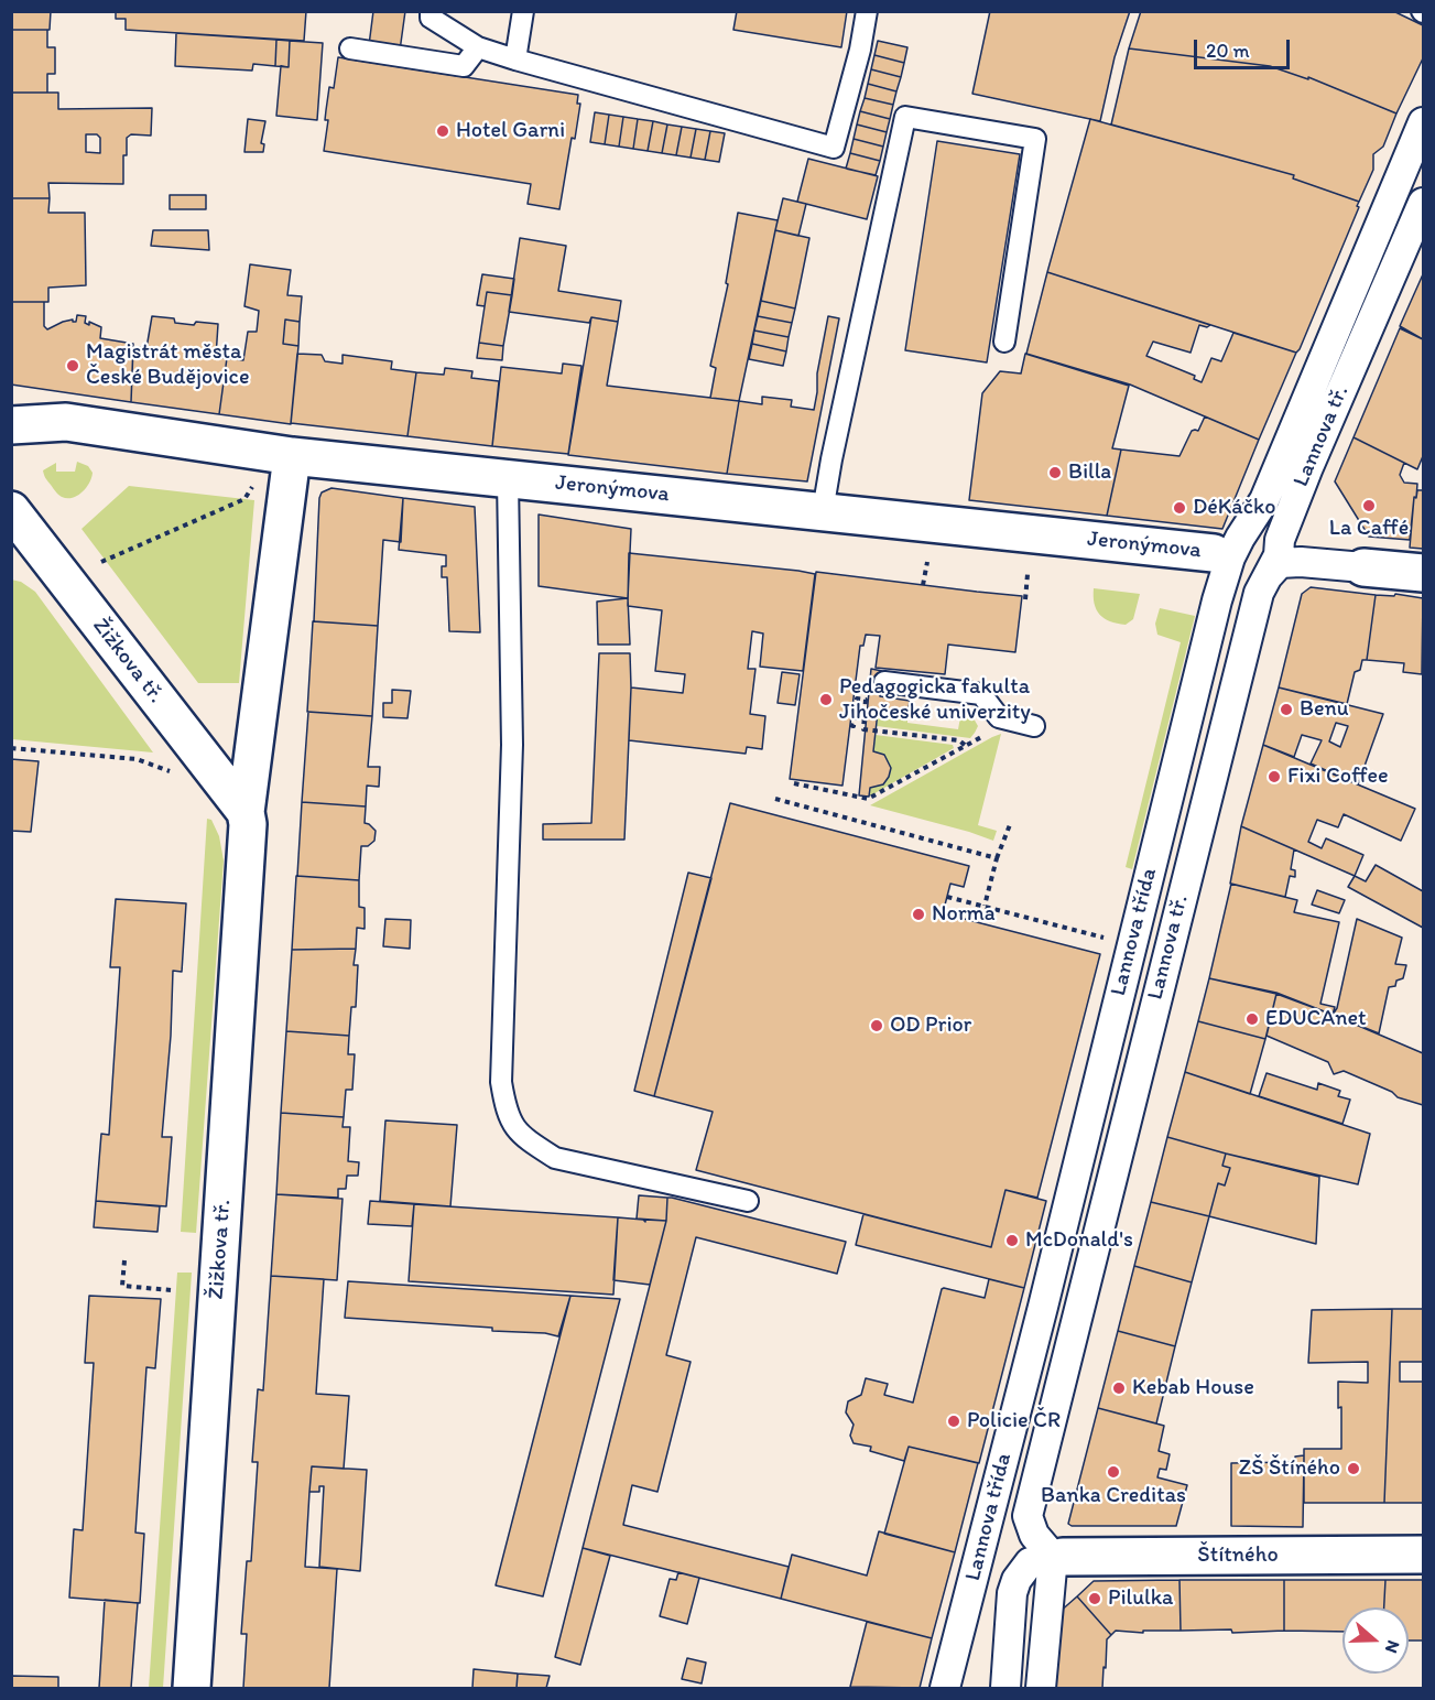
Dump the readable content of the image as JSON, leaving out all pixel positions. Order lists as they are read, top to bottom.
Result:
{
  "streets": {
    "street": [
      "Lannova tř.",
      "Jeronýmova",
      "Žižkova tř.",
      "Lannova třída",
      "Štítného"
    ]
  },
  "crossings": [
    ["Lannova tř.", "Lannova třída"],
    ["Lannova tř.", "Štítného"],
    ["Jeronýmova", "Žižkova tř."],
    ["Jeronýmova", "Lannova třída"]
  ],
  "places": [
    "Hotel Garni",
    "Magistrát města České Budějovice",
    "Billa",
    "La Caffé",
    "DéKáčko",
    "Pedagogicka fakulta Jihočeské univerzity",
    "Benu",
    "Fixi Coffee",
    "Norma",
    "EDUCAnet",
    "OD Prior",
    "McDonald's",
    "Kebab House",
    "Policie ČR",
    "ZŠ Štíného",
    "Banka Creditas",
    "Pilulka"
  ],
  "scale_bar": "20 m",
  "north": "right"
}
